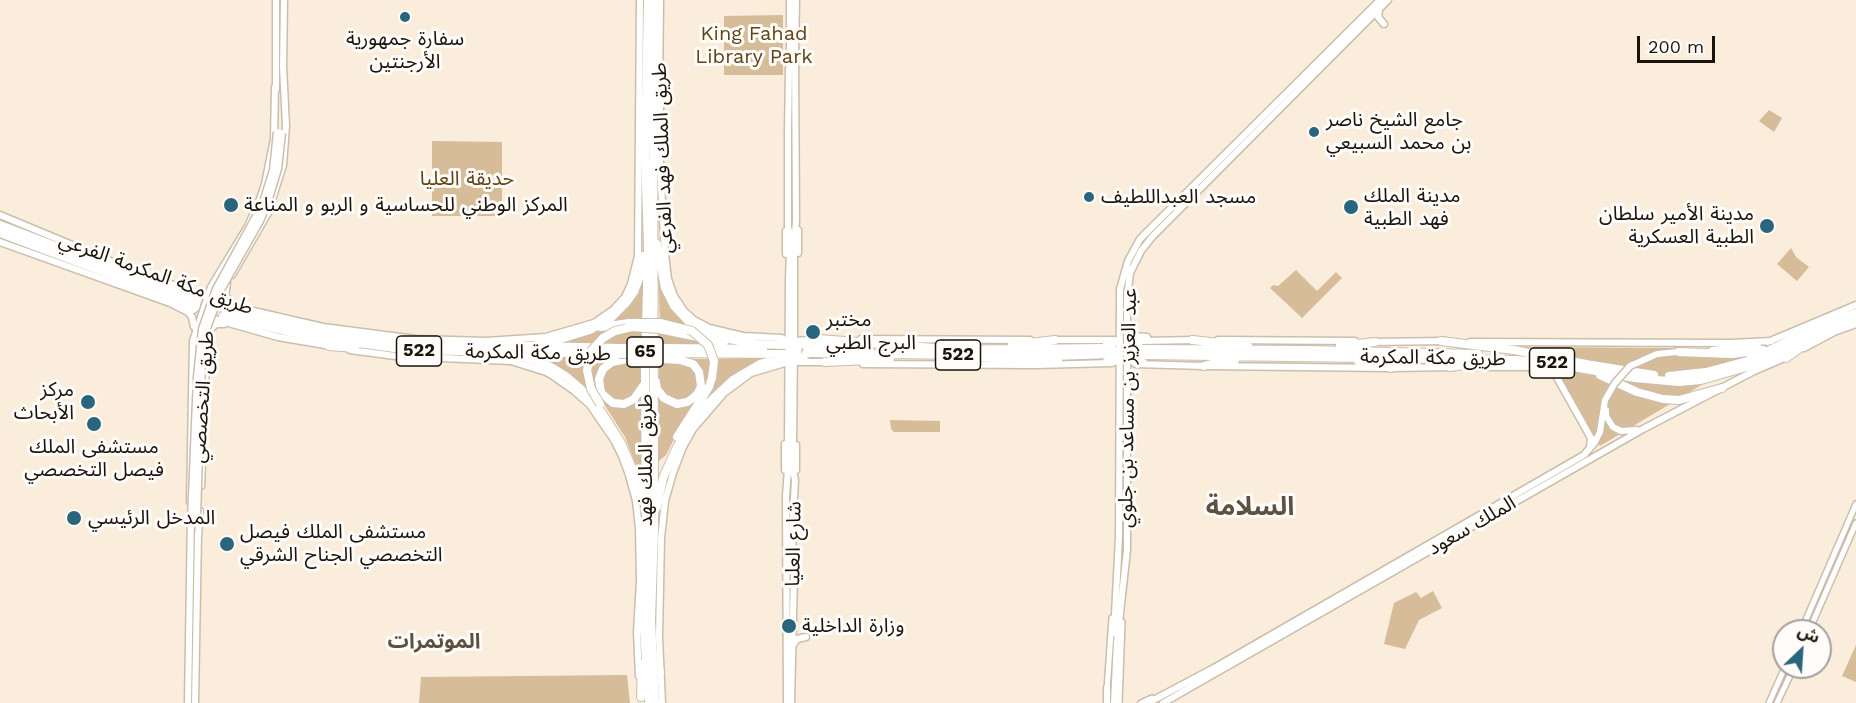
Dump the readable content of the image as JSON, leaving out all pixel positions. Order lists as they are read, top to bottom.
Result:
{
  "streets": {
    "highway": [
      "522",
      "65",
      "طريق مكة المكرمة",
      "طريق الملك فهد"
    ],
    "main road": [
      "طريق الملك فهد الفرعي",
      "طريق مكة المكرمة الفرعي",
      "طريق التخصصي",
      "عبد العزيز بن مساعد بن جلوي",
      "الملك سعود",
      "شارع العليا"
    ]
  },
  "crossings": [
    ["طريق الملك فهد الفرعي", "طريق مكة المكرمة الفرعي"],
    ["طريق مكة المكرمة", "شارع العليا"]
  ],
  "districts": ["السلامة", "الموتمرات"],
  "parks": ["King Fahad Library Park", "حديقة العليا"],
  "places": [
    "سفارة جمهورية الأرجنتين",
    "جامع الشيخ ناصر بن محمد السبيعي",
    "مسجد العبداللطيف",
    "المركز الوطني للحساسية و الربو و المناعة",
    "مدينة الملك فهد الطبية",
    "مدينة الأمير سلطان الطبية العسكرية",
    "مختبر البرج الطبي",
    "مركز الأبحاث",
    "مستشفى الملك فيصل التخصصي",
    "المدخل الرئيسي",
    "مستشفى الملك فيصل التخصصي الجناح الشرقي",
    "وزارة الداخلية"
  ],
  "scale_bar": "200 m",
  "north": "top right"
}
